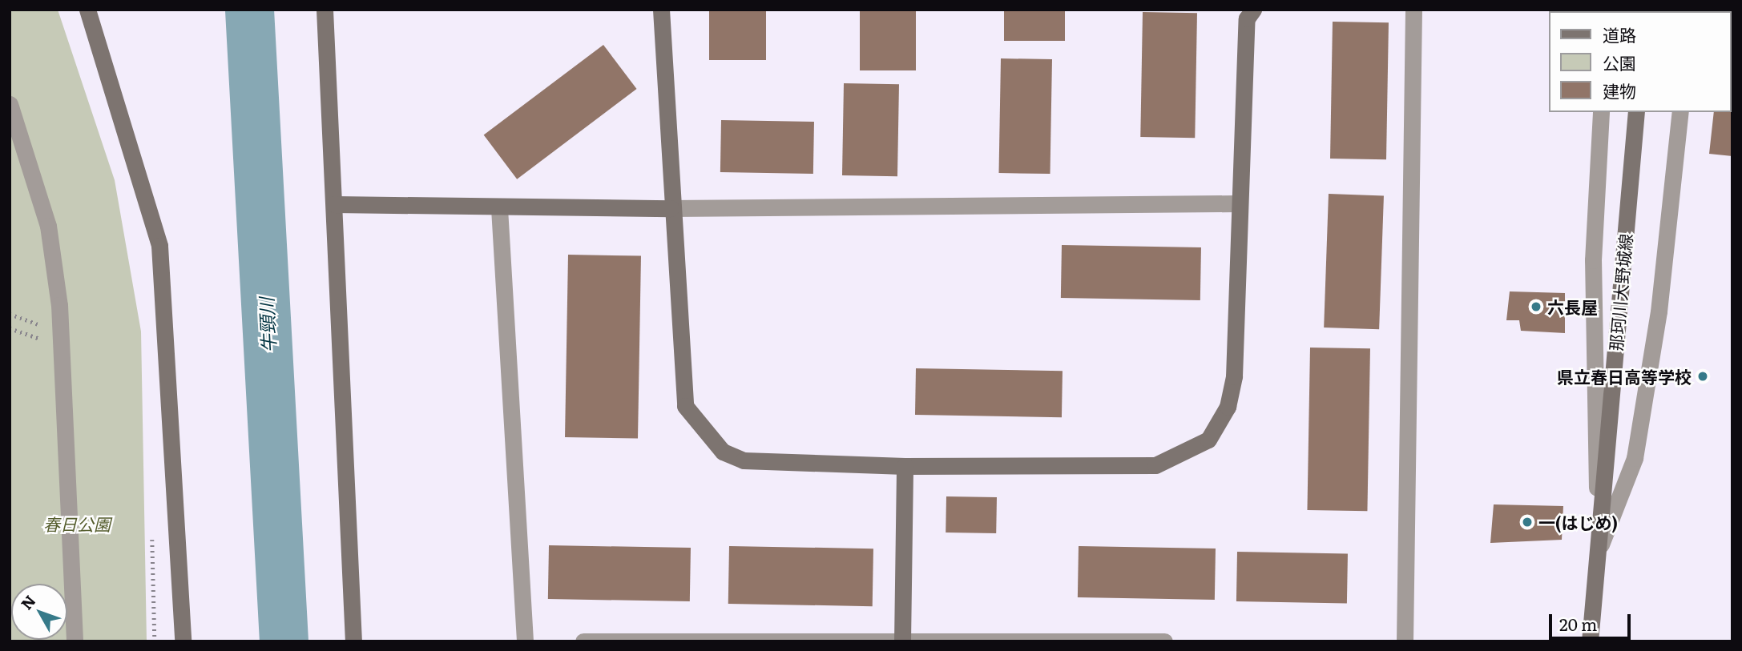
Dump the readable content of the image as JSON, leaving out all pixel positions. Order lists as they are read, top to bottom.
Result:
{
  "streets": {
    "street": ["那珂川大野城線"]
  },
  "water": ["牛頸川"],
  "parks": ["春日公園"],
  "places": ["六長屋", "県立春日高等学校", "一(はじめ)"],
  "legend": ["道路", "公園", "建物"],
  "scale_bar": "20 m",
  "north": "top left"
}
